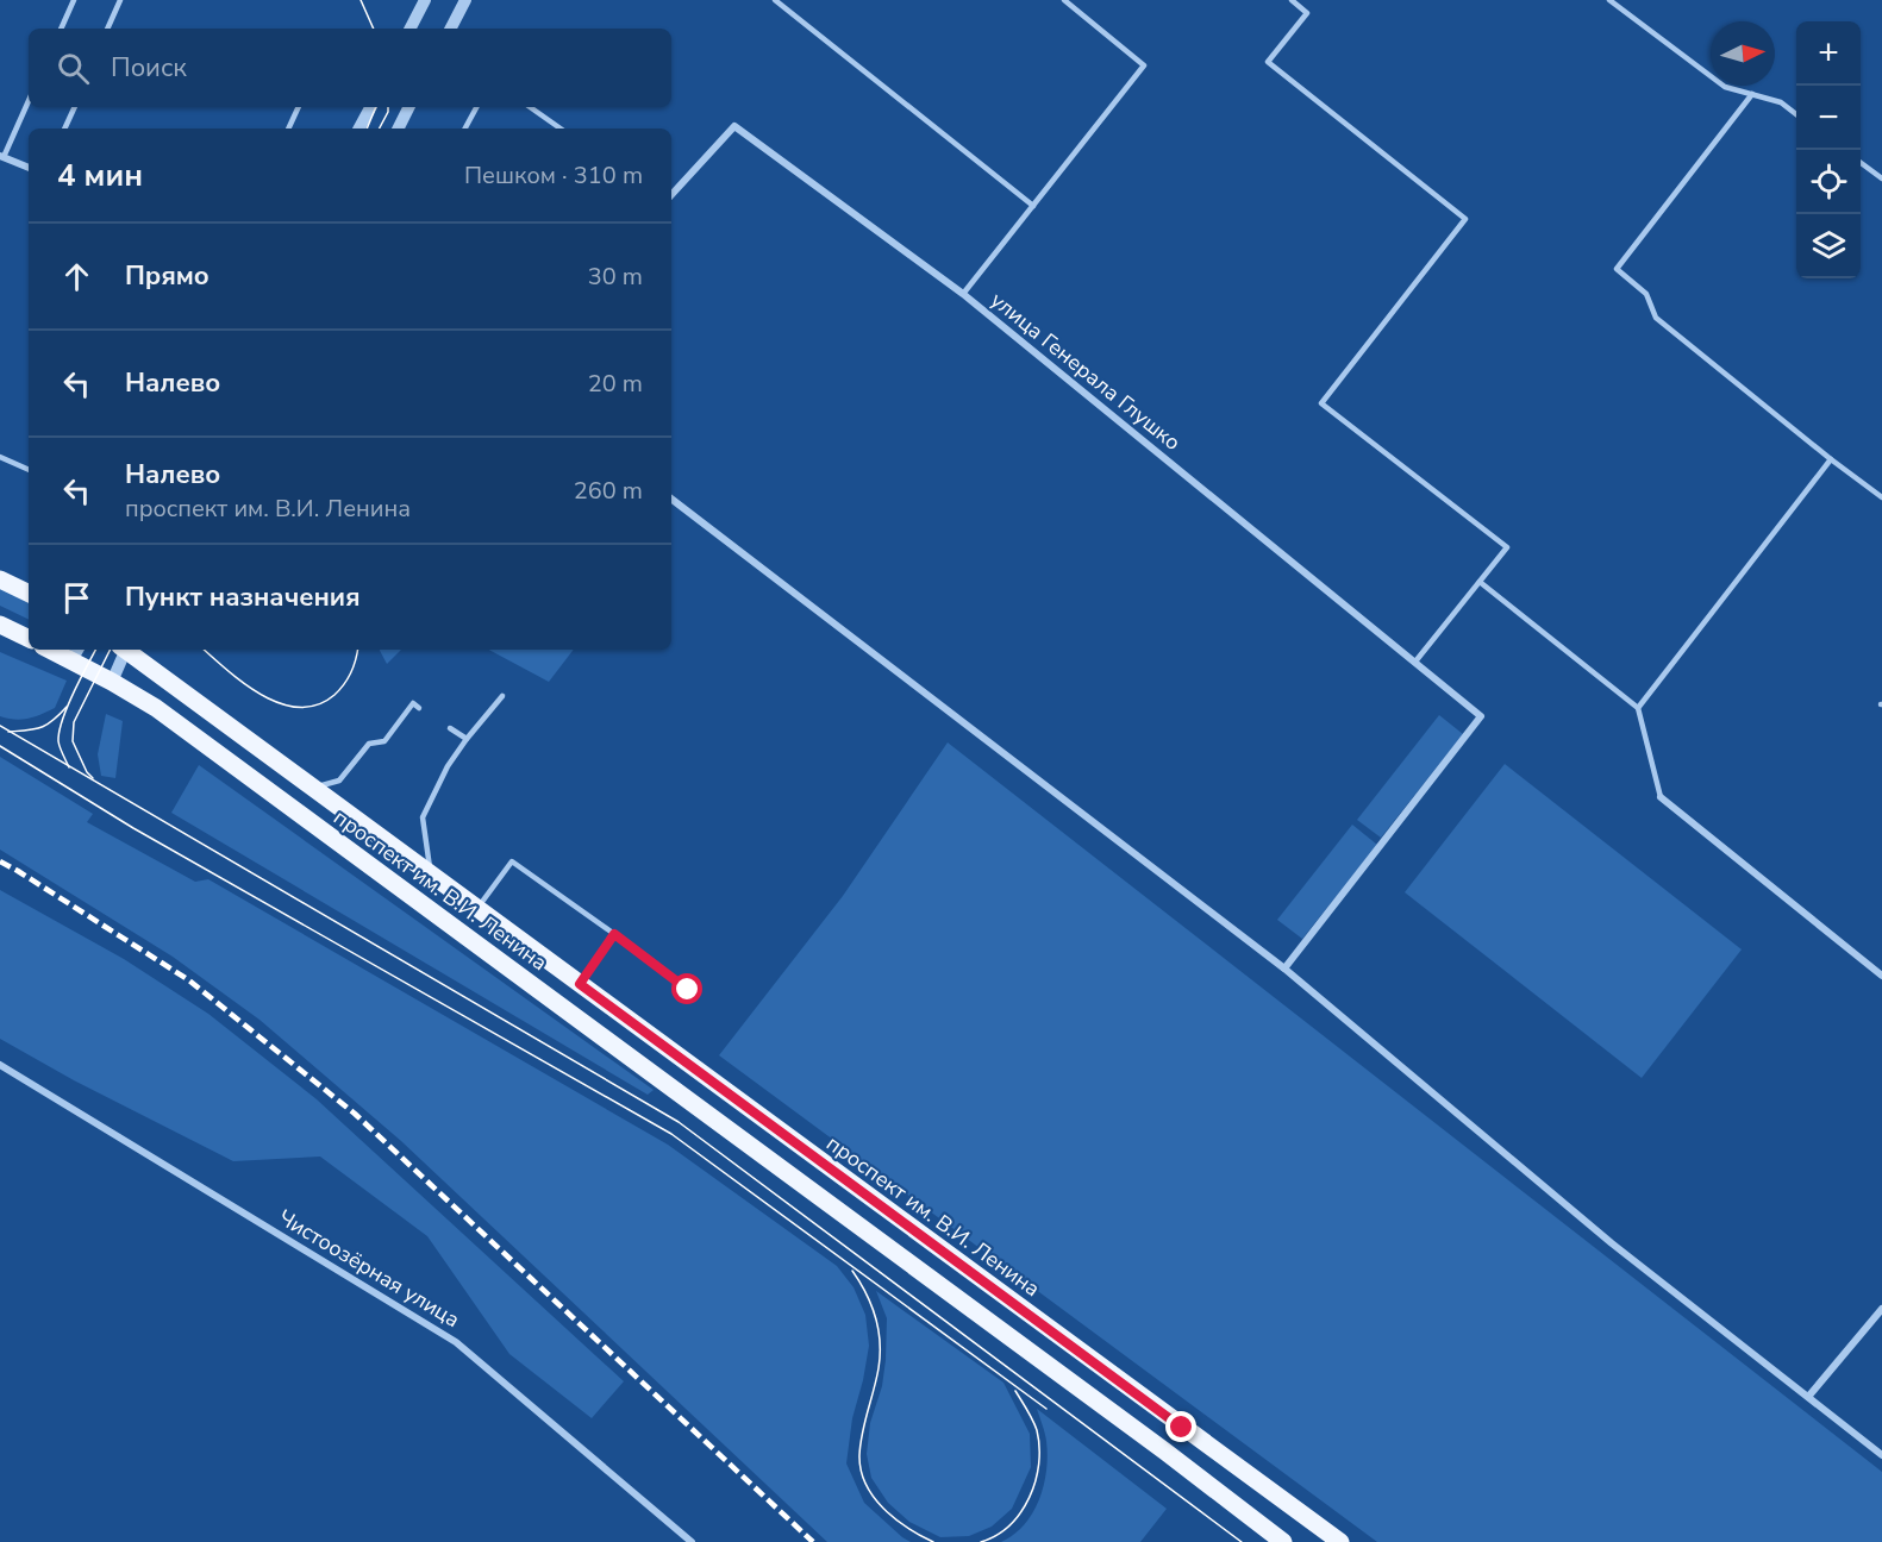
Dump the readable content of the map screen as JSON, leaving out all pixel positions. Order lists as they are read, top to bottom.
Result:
{
  "streets": {
    "main road": ["проспект им. В.И. Ленина"],
    "street": ["улица Генерала Глушко", "Чистоозёрная улица"]
  },
  "north": "right",
  "page": {
    "map_buttons": ["+", "−"],
    "search": "Поиск",
    "heading": ["4 мин", "Пешком · 310 m"],
    "list": [
      ["Прямо", "30 m"],
      ["Налево", "20 m"],
      ["Налево", "проспект им. В.И. Ленина", "260 m"],
      "Пункт назначения"
    ]
  }
}
